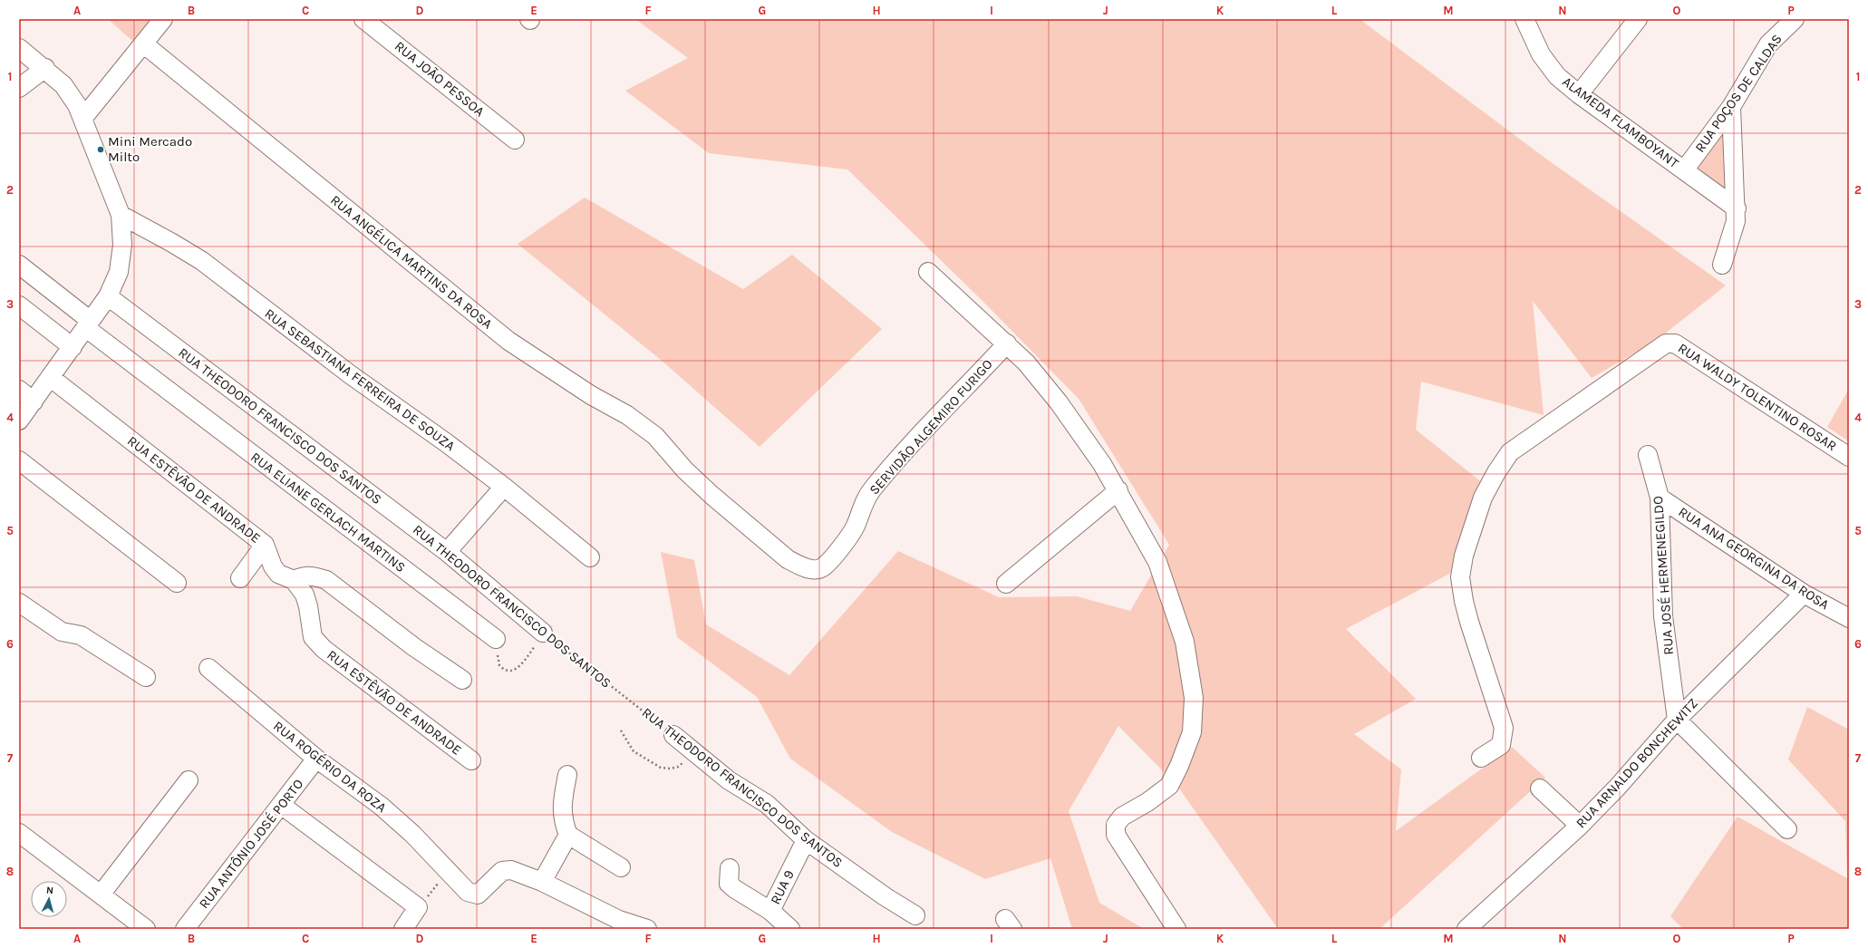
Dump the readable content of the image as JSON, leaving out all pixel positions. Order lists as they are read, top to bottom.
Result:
{
  "streets": {
    "street": [
      "RUA JOÃO PESSOA",
      "RUA POÇOS DE CALDAS",
      "ALAMEDA FLAMBOYANT",
      "RUA ANGÉLICA MARTINS DA ROSA",
      "RUA SEBASTIANA FERREIRA DE SOUZA",
      "RUA WALDY TOLENTINO ROSAR",
      "RUA THEODORO FRANCISCO DOS SANTOS",
      "SERVIDÃO ALGEMIRO FURIGO",
      "RUA ESTÊVÃO DE ANDRADE",
      "RUA ELIANE GERLACH MARTINS",
      "RUA ANA GEORGINA DA ROSA",
      "RUA JOSÉ HERMENEGILDO",
      "RUA ARNALDO BONCHEWITZ",
      "RUA ROGÉRIO DA ROZA",
      "RUA ANTÔNIO JOSÉ PORTO",
      "RUA 9"
    ]
  },
  "crossings": [
    ["RUA POÇOS DE CALDAS", "ALAMEDA FLAMBOYANT"],
    ["RUA ANGÉLICA MARTINS DA ROSA", "SERVIDÃO ALGEMIRO FURIGO"],
    ["RUA THEODORO FRANCISCO DOS SANTOS", "RUA 9"],
    ["RUA ANA GEORGINA DA ROSA", "RUA JOSÉ HERMENEGILDO"],
    ["RUA ANA GEORGINA DA ROSA", "RUA ARNALDO BONCHEWITZ"],
    ["RUA JOSÉ HERMENEGILDO", "RUA ARNALDO BONCHEWITZ"],
    ["RUA ROGÉRIO DA ROZA", "RUA ANTÔNIO JOSÉ PORTO"]
  ],
  "places": ["Mini Mercado Milto"],
  "north": "top",
  "grid": {
    "columns": [
      "A",
      "B",
      "C",
      "D",
      "E",
      "F",
      "G",
      "H",
      "I",
      "J",
      "K",
      "L",
      "M",
      "N",
      "O",
      "P"
    ],
    "rows": [
      "1",
      "2",
      "3",
      "4",
      "5",
      "6",
      "7",
      "8"
    ]
  }
}
